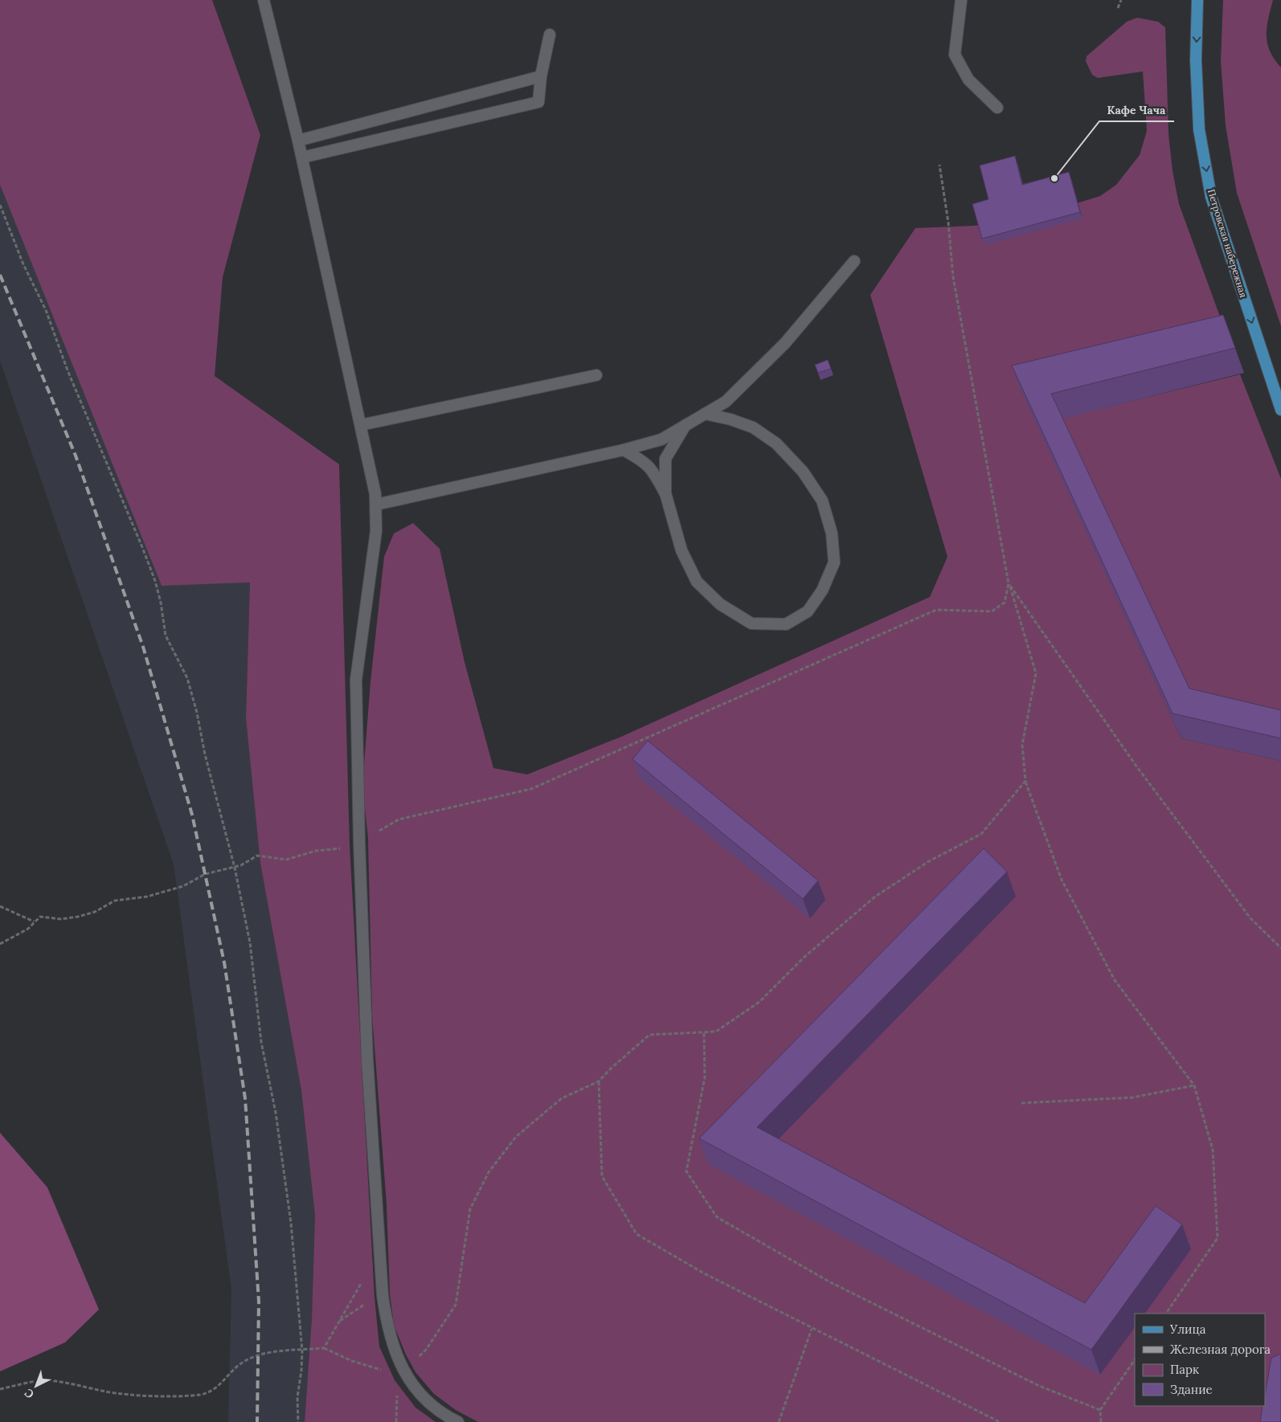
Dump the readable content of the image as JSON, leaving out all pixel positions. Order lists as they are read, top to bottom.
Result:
{
  "streets": {
    "main road": ["Петровская набережная"]
  },
  "one_way": ["Петровская набережная"],
  "places": ["Кафе Чача"],
  "legend": [
    "Улица",
    "Железная дорога",
    "Парк",
    "Здание"
  ],
  "north": "bottom left"
}
